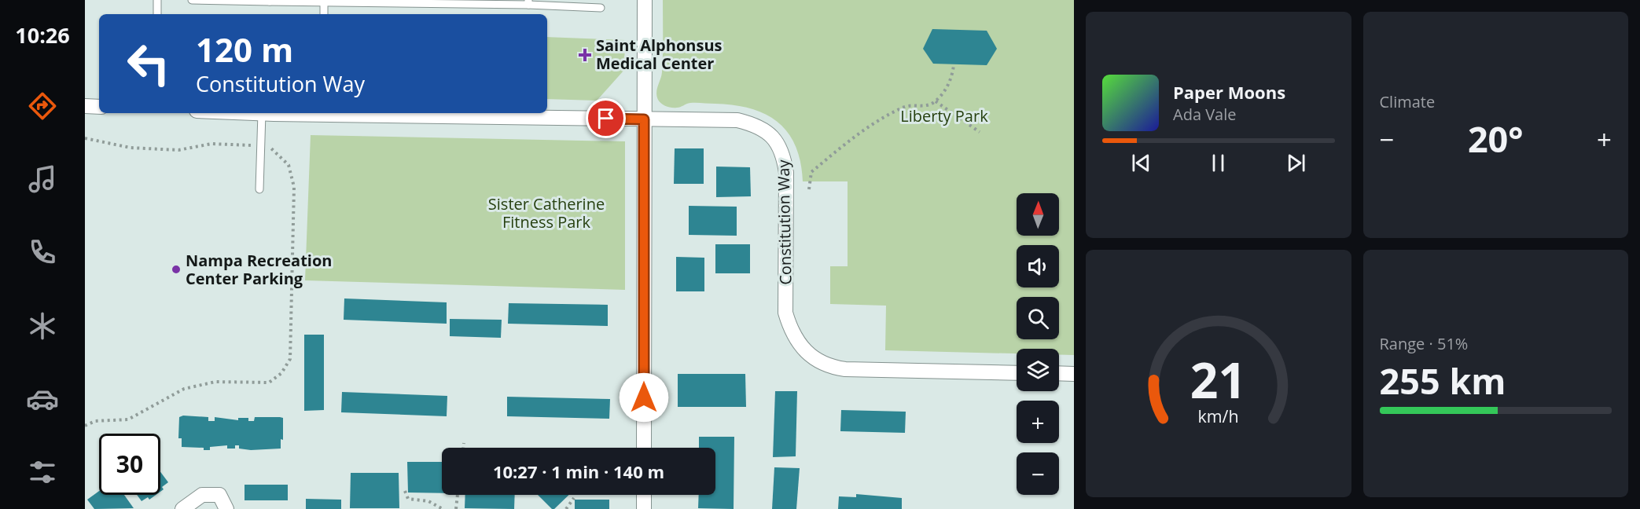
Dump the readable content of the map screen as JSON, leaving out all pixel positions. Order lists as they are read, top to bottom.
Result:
{
  "streets": {
    "street": ["Constitution Way"]
  },
  "parks": ["Liberty Park", "Sister Catherine Fitness Park"],
  "places": {
    "health": ["Saint Alphonsus Medical Center"],
    "other": ["Nampa Recreation Center Parking"]
  },
  "north": "top",
  "page": {
    "tabs": "10:26",
    "tile": [
      "Climate",
      ["Range · 51%", "255 km"]
    ],
    "turn": ["120 m", "Constitution Way"],
    "song": ["Paper Moons", "Ada Vale"],
    "heat": ["−", "20°", "+"],
    "map_buttons": ["+", "−"],
    "limit": "30",
    "trip": "10:27 · 1 min · 140 m",
    "gauge": ["21", "km/h"]
  }
}
